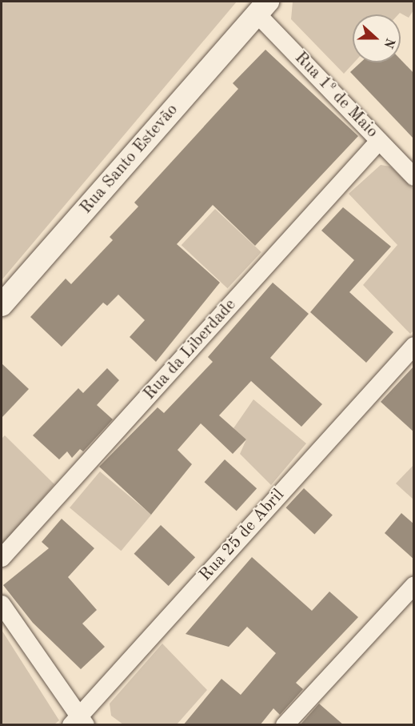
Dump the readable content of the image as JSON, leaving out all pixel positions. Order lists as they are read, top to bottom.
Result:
{
  "streets": {
    "street": [
      "Rua 1º de Maio",
      "Rua Santo Estevão",
      "Rua da Liberdade",
      "Rua 25 de Abril"
    ]
  },
  "crossings": [
    ["Rua 1º de Maio", "Rua Santo Estevão"],
    ["Rua 1º de Maio", "Rua da Liberdade"]
  ],
  "north": "right"
}
